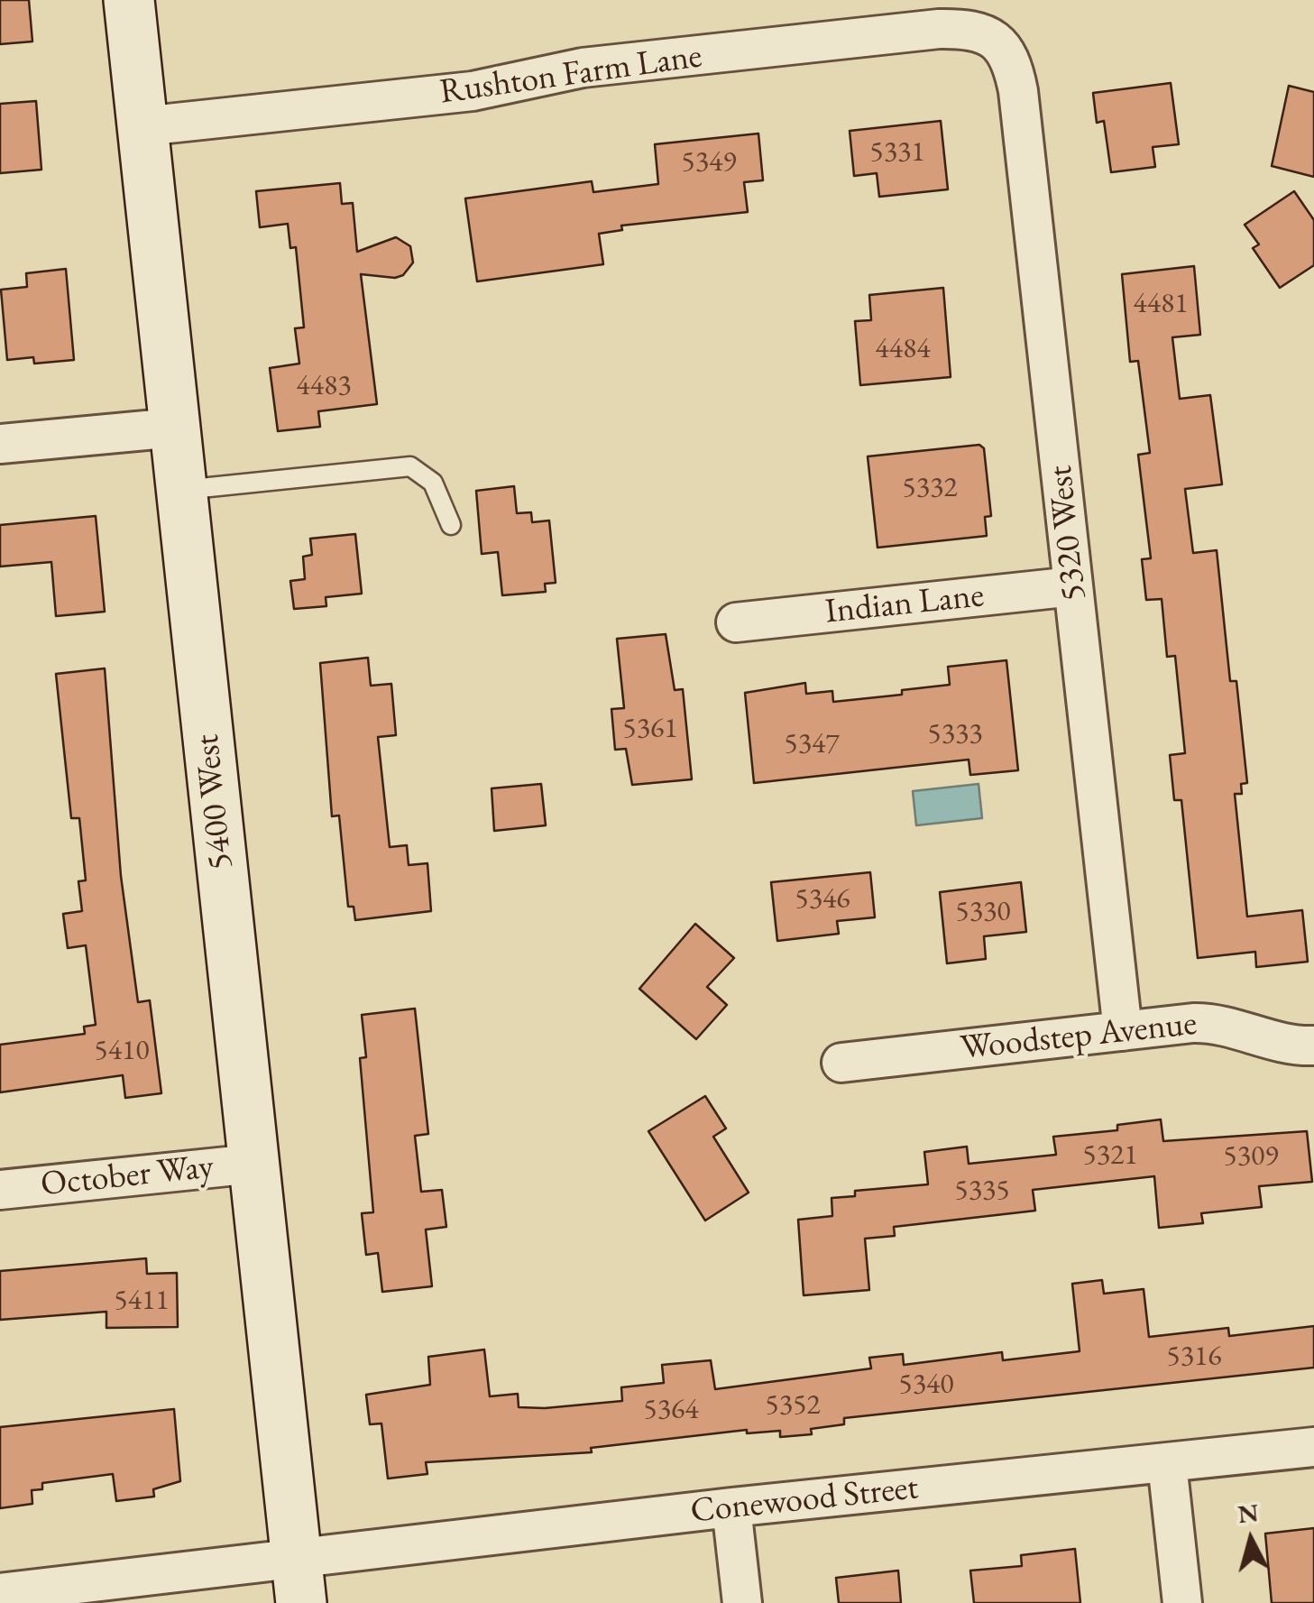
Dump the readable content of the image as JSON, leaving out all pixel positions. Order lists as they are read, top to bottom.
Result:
{
  "streets": {
    "street": [
      "Rushton Farm Lane",
      "5320 West",
      "Indian Lane",
      "5400 West",
      "Woodstep Avenue",
      "October Way",
      "Conewood Street"
    ]
  },
  "crossings": [
    ["Rushton Farm Lane", "5320 West"],
    ["Rushton Farm Lane", "5400 West"],
    ["5320 West", "Indian Lane"],
    ["5320 West", "Woodstep Avenue"],
    ["5400 West", "October Way"],
    ["5400 West", "Conewood Street"]
  ],
  "house_numbers": [
    "5331",
    "5349",
    "4481",
    "4484",
    "4483",
    "5332",
    "5361",
    "5333",
    "5347",
    "5346",
    "5330",
    "5410",
    "5321",
    "5309",
    "5335",
    "5411",
    "5316",
    "5340",
    "5352",
    "5364"
  ],
  "north": "top"
}
